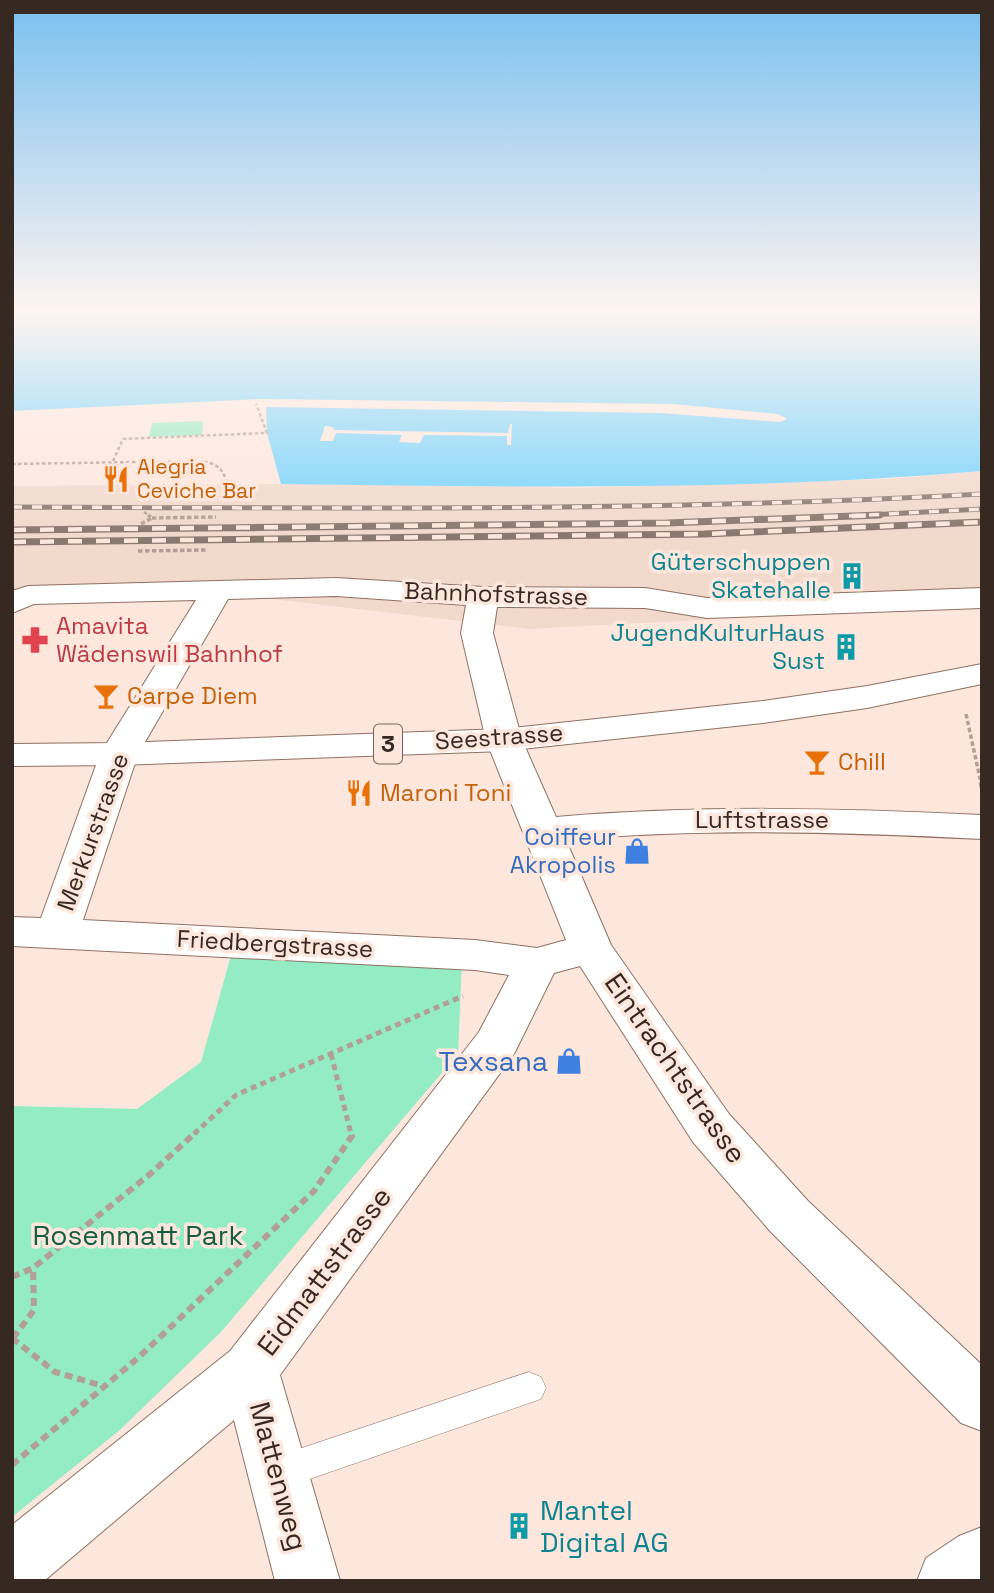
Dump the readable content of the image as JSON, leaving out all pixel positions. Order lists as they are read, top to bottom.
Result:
{
  "streets": {
    "street": [
      "Bahnhofstrasse",
      "Seestrasse",
      "3",
      "Luftstrasse",
      "Merkurstrasse",
      "Friedbergstrasse",
      "Eintrachtstrasse",
      "Eidmattstrasse",
      "Mattenweg"
    ]
  },
  "crossings": [
    ["Bahnhofstrasse", "Merkurstrasse"],
    ["Bahnhofstrasse", "Eintrachtstrasse"],
    ["Seestrasse", "Merkurstrasse"],
    ["Seestrasse", "Eintrachtstrasse"],
    ["Luftstrasse", "Eintrachtstrasse"],
    ["Merkurstrasse", "Friedbergstrasse"],
    ["Friedbergstrasse", "Eidmattstrasse"],
    ["Eidmattstrasse", "Mattenweg"]
  ],
  "parks": ["Rosenmatt Park"],
  "places": {
    "restaurant": ["Alegria Ceviche Bar", "Maroni Toni"],
    "building": ["Güterschuppen Skatehalle", "JugendKulturHaus Sust", "Mantel Digital AG"],
    "pharmacy": ["Amavita Wädenswil Bahnhof"],
    "bar": ["Carpe Diem", "Chill"],
    "shop": ["Coiffeur Akropolis", "Texsana"]
  }
}
